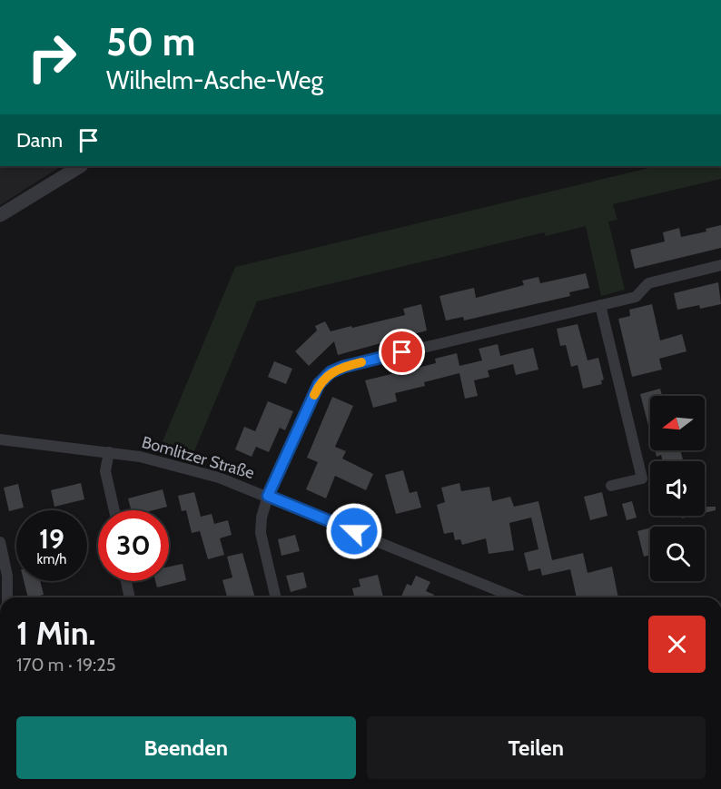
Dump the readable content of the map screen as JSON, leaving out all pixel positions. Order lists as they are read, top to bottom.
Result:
{
  "streets": {
    "street": ["Bomlitzer Straße"]
  },
  "north": "left",
  "page": {
    "turn": ["50 m", "Wilhelm-Asche-Weg"],
    "then": "Dann",
    "speed": "19 km/h",
    "limit": "30",
    "heading": ["1 Min.", "170 m · 19:25"],
    "buttons": ["Beenden", "Teilen"]
  }
}
